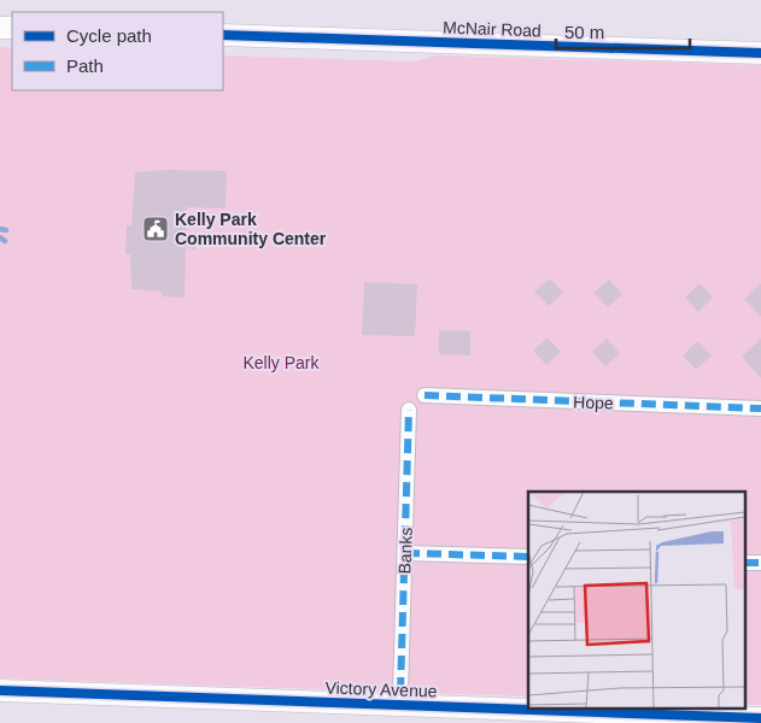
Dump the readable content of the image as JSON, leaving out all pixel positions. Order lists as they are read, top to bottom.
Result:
{
  "streets": {
    "street": [
      "McNair Road",
      "Hope",
      "Banks",
      "Victory Avenue"
    ]
  },
  "parks": ["Kelly Park"],
  "places": {
    "public building": ["Kelly Park Community Center"]
  },
  "legend": ["Cycle path", "Path"],
  "scale_bar": "50 m"
}
